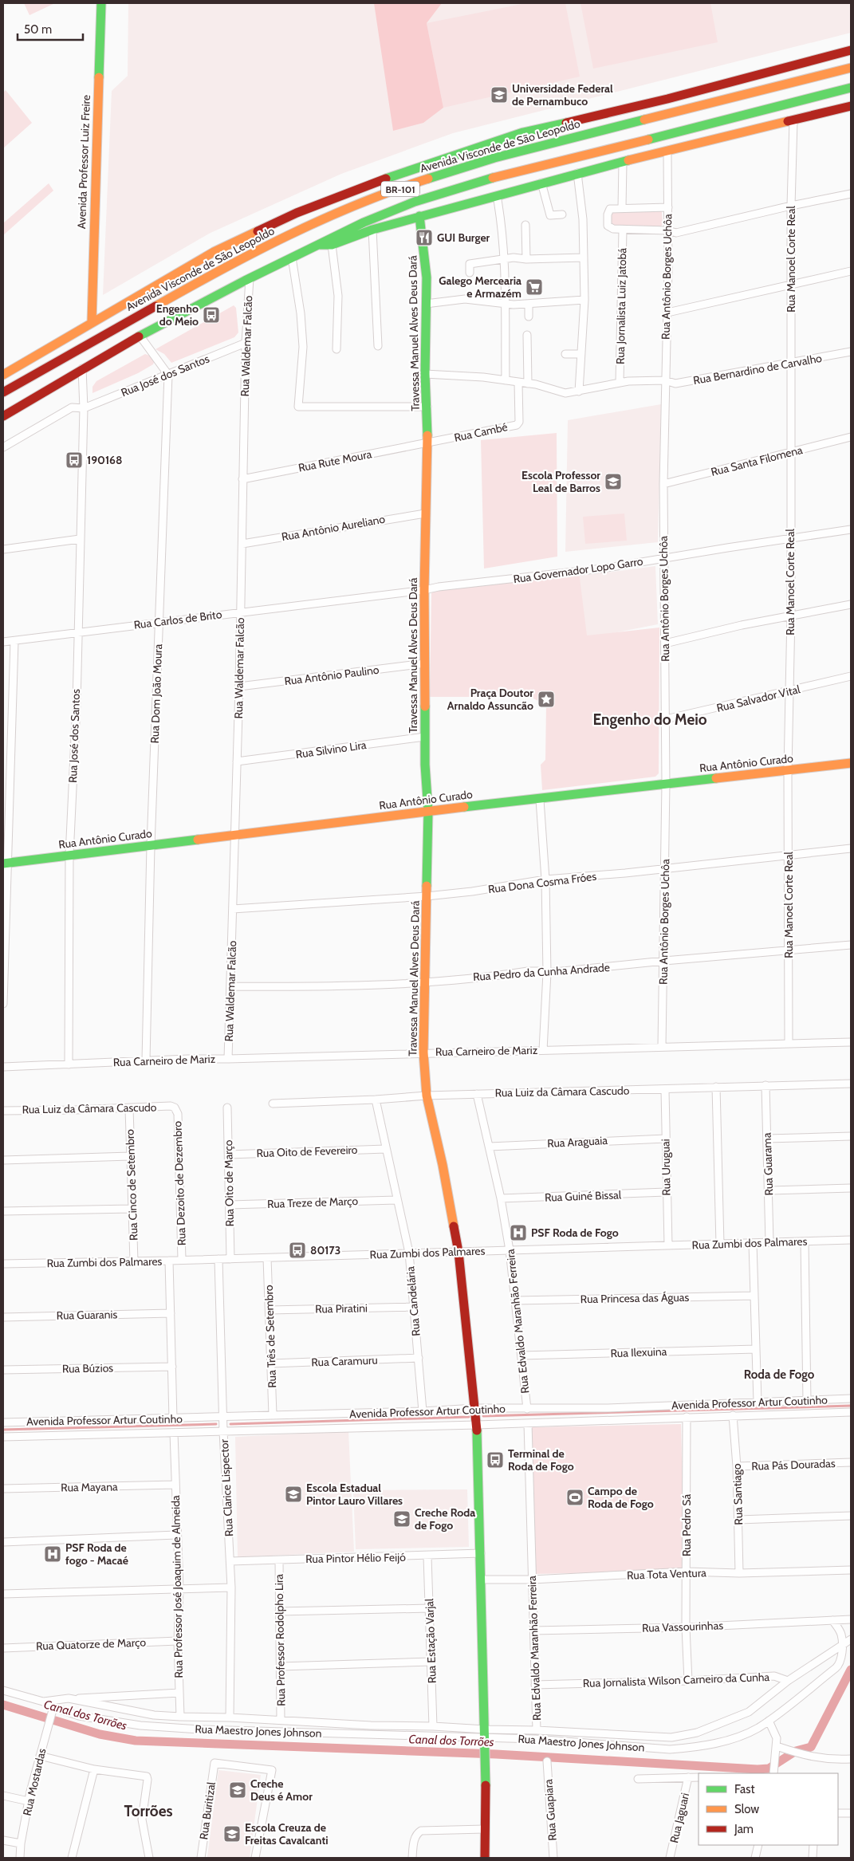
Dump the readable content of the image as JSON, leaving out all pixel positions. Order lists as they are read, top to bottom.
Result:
{
  "streets": {
    "main road": [
      "Avenida Visconde de São Leopoldo",
      "Avenida Professor Luiz Freire",
      "BR-101",
      "Travessa Manuel Alves Deus Dará",
      "Rua Antônio Curado"
    ],
    "street": [
      "Rua Manoel Corte Real",
      "Rua Antônio Borges Uchôa",
      "Rua Jornalista Luiz Jatobá",
      "Rua Waldemar Falcão",
      "Rua Bernardino de Carvalho",
      "Rua José dos Santos",
      "Rua Cambé",
      "Rua Rute Moura",
      "Rua Santa Filomena",
      "Rua Antônio Aureliano",
      "Rua Governador Lopo Garro",
      "Rua Carlos de Brito",
      "Rua Antônio Paulino",
      "Rua Dom João Moura",
      "Rua Salvador Vital",
      "Rua Silvino Lira",
      "Rua Dona Cosma Fróes",
      "Rua Pedro da Cunha Andrade",
      "Rua Carneiro de Mariz",
      "Rua Luiz da Câmara Cascudo",
      "Rua Araguaia",
      "Rua Oito de Fevereiro",
      "Rua Guarama",
      "Rua Uruguai",
      "Rua Dezoito de Dezembro",
      "Rua Oito de Março",
      "Rua Cinco de Setembro",
      "Rua Guiné Bissal",
      "Rua Treze de Março",
      "Rua Zumbi dos Palmares",
      "Rua Princesa das Águas",
      "Rua Candelária",
      "Rua Piratini",
      "Rua Guaranis",
      "Rua Edvaldo Maranhão Ferreira",
      "Rua Três de Setembro",
      "Rua Ilexuina",
      "Rua Caramuru",
      "Rua Búzios",
      "Avenida Professor Artur Coutinho",
      "Rua Pás Douradas",
      "Rua Mayana",
      "Rua Clarice Lispector",
      "Rua Santiago",
      "Rua Pedro Sá",
      "Rua Pintor Hélio Feijó",
      "Rua Tota Ventura",
      "Rua Professor José Joaquim de Almeida",
      "Rua Vassourinhas",
      "Rua Professor Rodolpho Lira",
      "Rua Estação Varjal",
      "Rua Quatorze de Março",
      "Rua Jornalista Wilson Carneiro da Cunha",
      "Rua Maestro Jones Johnson",
      "Rua Mostardas",
      "Rua Guapiara",
      "Rua Buritizal",
      "Rua Jaguari"
    ]
  },
  "crossings": [
    ["Avenida Visconde de São Leopoldo", "Avenida Professor Luiz Freire"],
    ["BR-101", "Rua Waldemar Falcão"],
    ["BR-101", "Rua José dos Santos"],
    ["Rua Manoel Corte Real", "Rua Bernardino de Carvalho"],
    ["Rua Manoel Corte Real", "Rua Santa Filomena"],
    ["Rua Manoel Corte Real", "Rua Governador Lopo Garro"],
    ["Rua Manoel Corte Real", "Rua Salvador Vital"],
    ["Rua Manoel Corte Real", "Rua Antônio Curado"],
    ["Rua Manoel Corte Real", "Rua Dona Cosma Fróes"],
    ["Rua Manoel Corte Real", "Rua Pedro da Cunha Andrade"],
    ["Rua Manoel Corte Real", "Rua Carneiro de Mariz"],
    ["Rua Antônio Borges Uchôa", "Rua Bernardino de Carvalho"],
    ["Rua Antônio Borges Uchôa", "Rua Santa Filomena"],
    ["Rua Antônio Borges Uchôa", "Rua Governador Lopo Garro"],
    ["Rua Antônio Borges Uchôa", "Rua Salvador Vital"],
    ["Rua Antônio Borges Uchôa", "Rua Antônio Curado"],
    ["Rua Antônio Borges Uchôa", "Rua Dona Cosma Fróes"],
    ["Rua Antônio Borges Uchôa", "Rua Pedro da Cunha Andrade"],
    ["Rua Antônio Borges Uchôa", "Rua Carneiro de Mariz"],
    ["Rua Jornalista Luiz Jatobá", "Rua Bernardino de Carvalho"],
    ["Travessa Manuel Alves Deus Dará", "Rua Bernardino de Carvalho"],
    ["Travessa Manuel Alves Deus Dará", "Rua Cambé"],
    ["Travessa Manuel Alves Deus Dará", "Rua Rute Moura"],
    ["Travessa Manuel Alves Deus Dará", "Rua Antônio Aureliano"],
    ["Travessa Manuel Alves Deus Dará", "Rua Governador Lopo Garro"],
    ["Travessa Manuel Alves Deus Dará", "Rua Carlos de Brito"],
    ["Travessa Manuel Alves Deus Dará", "Rua Antônio Paulino"],
    ["Travessa Manuel Alves Deus Dará", "Rua Silvino Lira"],
    ["Travessa Manuel Alves Deus Dará", "Rua Antônio Curado"],
    ["Travessa Manuel Alves Deus Dará", "Rua Dona Cosma Fróes"],
    ["Travessa Manuel Alves Deus Dará", "Rua Pedro da Cunha Andrade"],
    ["Travessa Manuel Alves Deus Dará", "Rua Carneiro de Mariz"],
    ["Travessa Manuel Alves Deus Dará", "Rua Luiz da Câmara Cascudo"],
    ["Travessa Manuel Alves Deus Dará", "Rua Zumbi dos Palmares"],
    ["Travessa Manuel Alves Deus Dará", "Avenida Professor Artur Coutinho"],
    ["Travessa Manuel Alves Deus Dará", "Rua Pintor Hélio Feijó"],
    ["Travessa Manuel Alves Deus Dará", "Rua Tota Ventura"],
    ["Travessa Manuel Alves Deus Dará", "Rua Maestro Jones Johnson"],
    ["Rua Waldemar Falcão", "Rua José dos Santos"],
    ["Rua Waldemar Falcão", "Rua Rute Moura"],
    ["Rua Waldemar Falcão", "Rua Antônio Aureliano"],
    ["Rua Waldemar Falcão", "Rua Carlos de Brito"],
    ["Rua Waldemar Falcão", "Rua Antônio Paulino"],
    ["Rua Waldemar Falcão", "Rua Silvino Lira"],
    ["Rua Waldemar Falcão", "Rua Antônio Curado"],
    ["Rua Waldemar Falcão", "Rua Dona Cosma Fróes"],
    ["Rua Waldemar Falcão", "Rua Pedro da Cunha Andrade"],
    ["Rua Waldemar Falcão", "Rua Carneiro de Mariz"],
    ["Rua Bernardino de Carvalho", "Rua Cambé"],
    ["Rua José dos Santos", "Rua Carlos de Brito"],
    ["Rua José dos Santos", "Rua Dom João Moura"],
    ["Rua José dos Santos", "Rua Antônio Curado"],
    ["Rua José dos Santos", "Rua Carneiro de Mariz"],
    ["Rua Cambé", "Rua Rute Moura"],
    ["Rua Governador Lopo Garro", "Rua Carlos de Brito"],
    ["Rua Carlos de Brito", "Rua Dom João Moura"],
    ["Rua Dom João Moura", "Rua Antônio Curado"],
    ["Rua Dom João Moura", "Rua Carneiro de Mariz"],
    ["Rua Luiz da Câmara Cascudo", "Rua Guarama"],
    ["Rua Luiz da Câmara Cascudo", "Rua Uruguai"],
    ["Rua Luiz da Câmara Cascudo", "Rua Dezoito de Dezembro"],
    ["Rua Luiz da Câmara Cascudo", "Rua Cinco de Setembro"],
    ["Rua Luiz da Câmara Cascudo", "Rua Candelária"],
    ["Rua Luiz da Câmara Cascudo", "Rua Edvaldo Maranhão Ferreira"],
    ["Rua Araguaia", "Rua Uruguai"],
    ["Rua Araguaia", "Rua Edvaldo Maranhão Ferreira"],
    ["Rua Oito de Fevereiro", "Rua Oito de Março"],
    ["Rua Oito de Fevereiro", "Rua Candelária"],
    ["Rua Guarama", "Rua Zumbi dos Palmares"],
    ["Rua Uruguai", "Rua Guiné Bissal"],
    ["Rua Uruguai", "Rua Zumbi dos Palmares"],
    ["Rua Dezoito de Dezembro", "Rua Zumbi dos Palmares"],
    ["Rua Oito de Março", "Rua Treze de Março"],
    ["Rua Oito de Março", "Rua Zumbi dos Palmares"],
    ["Rua Cinco de Setembro", "Rua Zumbi dos Palmares"],
    ["Rua Guiné Bissal", "Rua Edvaldo Maranhão Ferreira"],
    ["Rua Treze de Março", "Rua Candelária"],
    ["Rua Zumbi dos Palmares", "Rua Candelária"],
    ["Rua Zumbi dos Palmares", "Rua Edvaldo Maranhão Ferreira"],
    ["Rua Zumbi dos Palmares", "Rua Três de Setembro"],
    ["Rua Zumbi dos Palmares", "Rua Clarice Lispector"],
    ["Rua Princesa das Águas", "Rua Edvaldo Maranhão Ferreira"],
    ["Rua Candelária", "Rua Piratini"],
    ["Rua Candelária", "Rua Caramuru"],
    ["Rua Candelária", "Avenida Professor Artur Coutinho"],
    ["Rua Piratini", "Rua Três de Setembro"],
    ["Rua Edvaldo Maranhão Ferreira", "Rua Ilexuina"],
    ["Rua Edvaldo Maranhão Ferreira", "Avenida Professor Artur Coutinho"],
    ["Rua Edvaldo Maranhão Ferreira", "Rua Tota Ventura"],
    ["Rua Edvaldo Maranhão Ferreira", "Rua Vassourinhas"],
    ["Rua Edvaldo Maranhão Ferreira", "Rua Jornalista Wilson Carneiro da Cunha"],
    ["Rua Edvaldo Maranhão Ferreira", "Rua Maestro Jones Johnson"],
    ["Rua Três de Setembro", "Rua Caramuru"],
    ["Rua Três de Setembro", "Avenida Professor Artur Coutinho"],
    ["Avenida Professor Artur Coutinho", "Rua Clarice Lispector"],
    ["Avenida Professor Artur Coutinho", "Rua Santiago"],
    ["Avenida Professor Artur Coutinho", "Rua Pedro Sá"],
    ["Avenida Professor Artur Coutinho", "Rua Professor José Joaquim de Almeida"],
    ["Rua Pás Douradas", "Rua Santiago"],
    ["Rua Mayana", "Rua Professor José Joaquim de Almeida"],
    ["Rua Clarice Lispector", "Rua Pintor Hélio Feijó"],
    ["Rua Clarice Lispector", "Rua Maestro Jones Johnson"],
    ["Rua Santiago", "Rua Tota Ventura"],
    ["Rua Pedro Sá", "Rua Tota Ventura"],
    ["Rua Pedro Sá", "Rua Vassourinhas"],
    ["Rua Pedro Sá", "Rua Jornalista Wilson Carneiro da Cunha"],
    ["Rua Pintor Hélio Feijó", "Rua Professor Rodolpho Lira"],
    ["Rua Pintor Hélio Feijó", "Rua Estação Varjal"],
    ["Rua Professor José Joaquim de Almeida", "Rua Quatorze de Março"],
    ["Rua Professor José Joaquim de Almeida", "Rua Maestro Jones Johnson"],
    ["Rua Professor Rodolpho Lira", "Rua Maestro Jones Johnson"],
    ["Rua Estação Varjal", "Rua Maestro Jones Johnson"],
    ["Rua Jornalista Wilson Carneiro da Cunha", "Rua Maestro Jones Johnson"],
    ["Rua Maestro Jones Johnson", "Rua Mostardas"]
  ],
  "districts": ["Engenho do Meio", "Roda de Fogo", "Torrões"],
  "water": ["Canal dos Torrões"],
  "places": {
    "school or university": [
      "Universidade Federal de Pernambuco",
      "Escola Professor Leal de Barros",
      "Escola Estadual Pintor Lauro Villares",
      "Creche Roda de Fogo",
      "Creche Deus é Amor",
      "Escola Creuza de Freitas Cavalcanti"
    ],
    "restaurant": ["GUI Burger"],
    "supermarket": ["Galego Mercearia e Armazém"],
    "bus stop": [
      "Engenho do Meio",
      "190168",
      "80173",
      "Terminal de Roda de Fogo"
    ],
    "place": ["Praça Doutor Arnaldo Assuncão"],
    "hospital": ["PSF Roda de Fogo", "PSF Roda de fogo - Macaé"],
    "sports": ["Campo de Roda de Fogo"]
  },
  "legend": ["Fast", "Slow", "Jam"],
  "scale_bar": "50 m"
}
